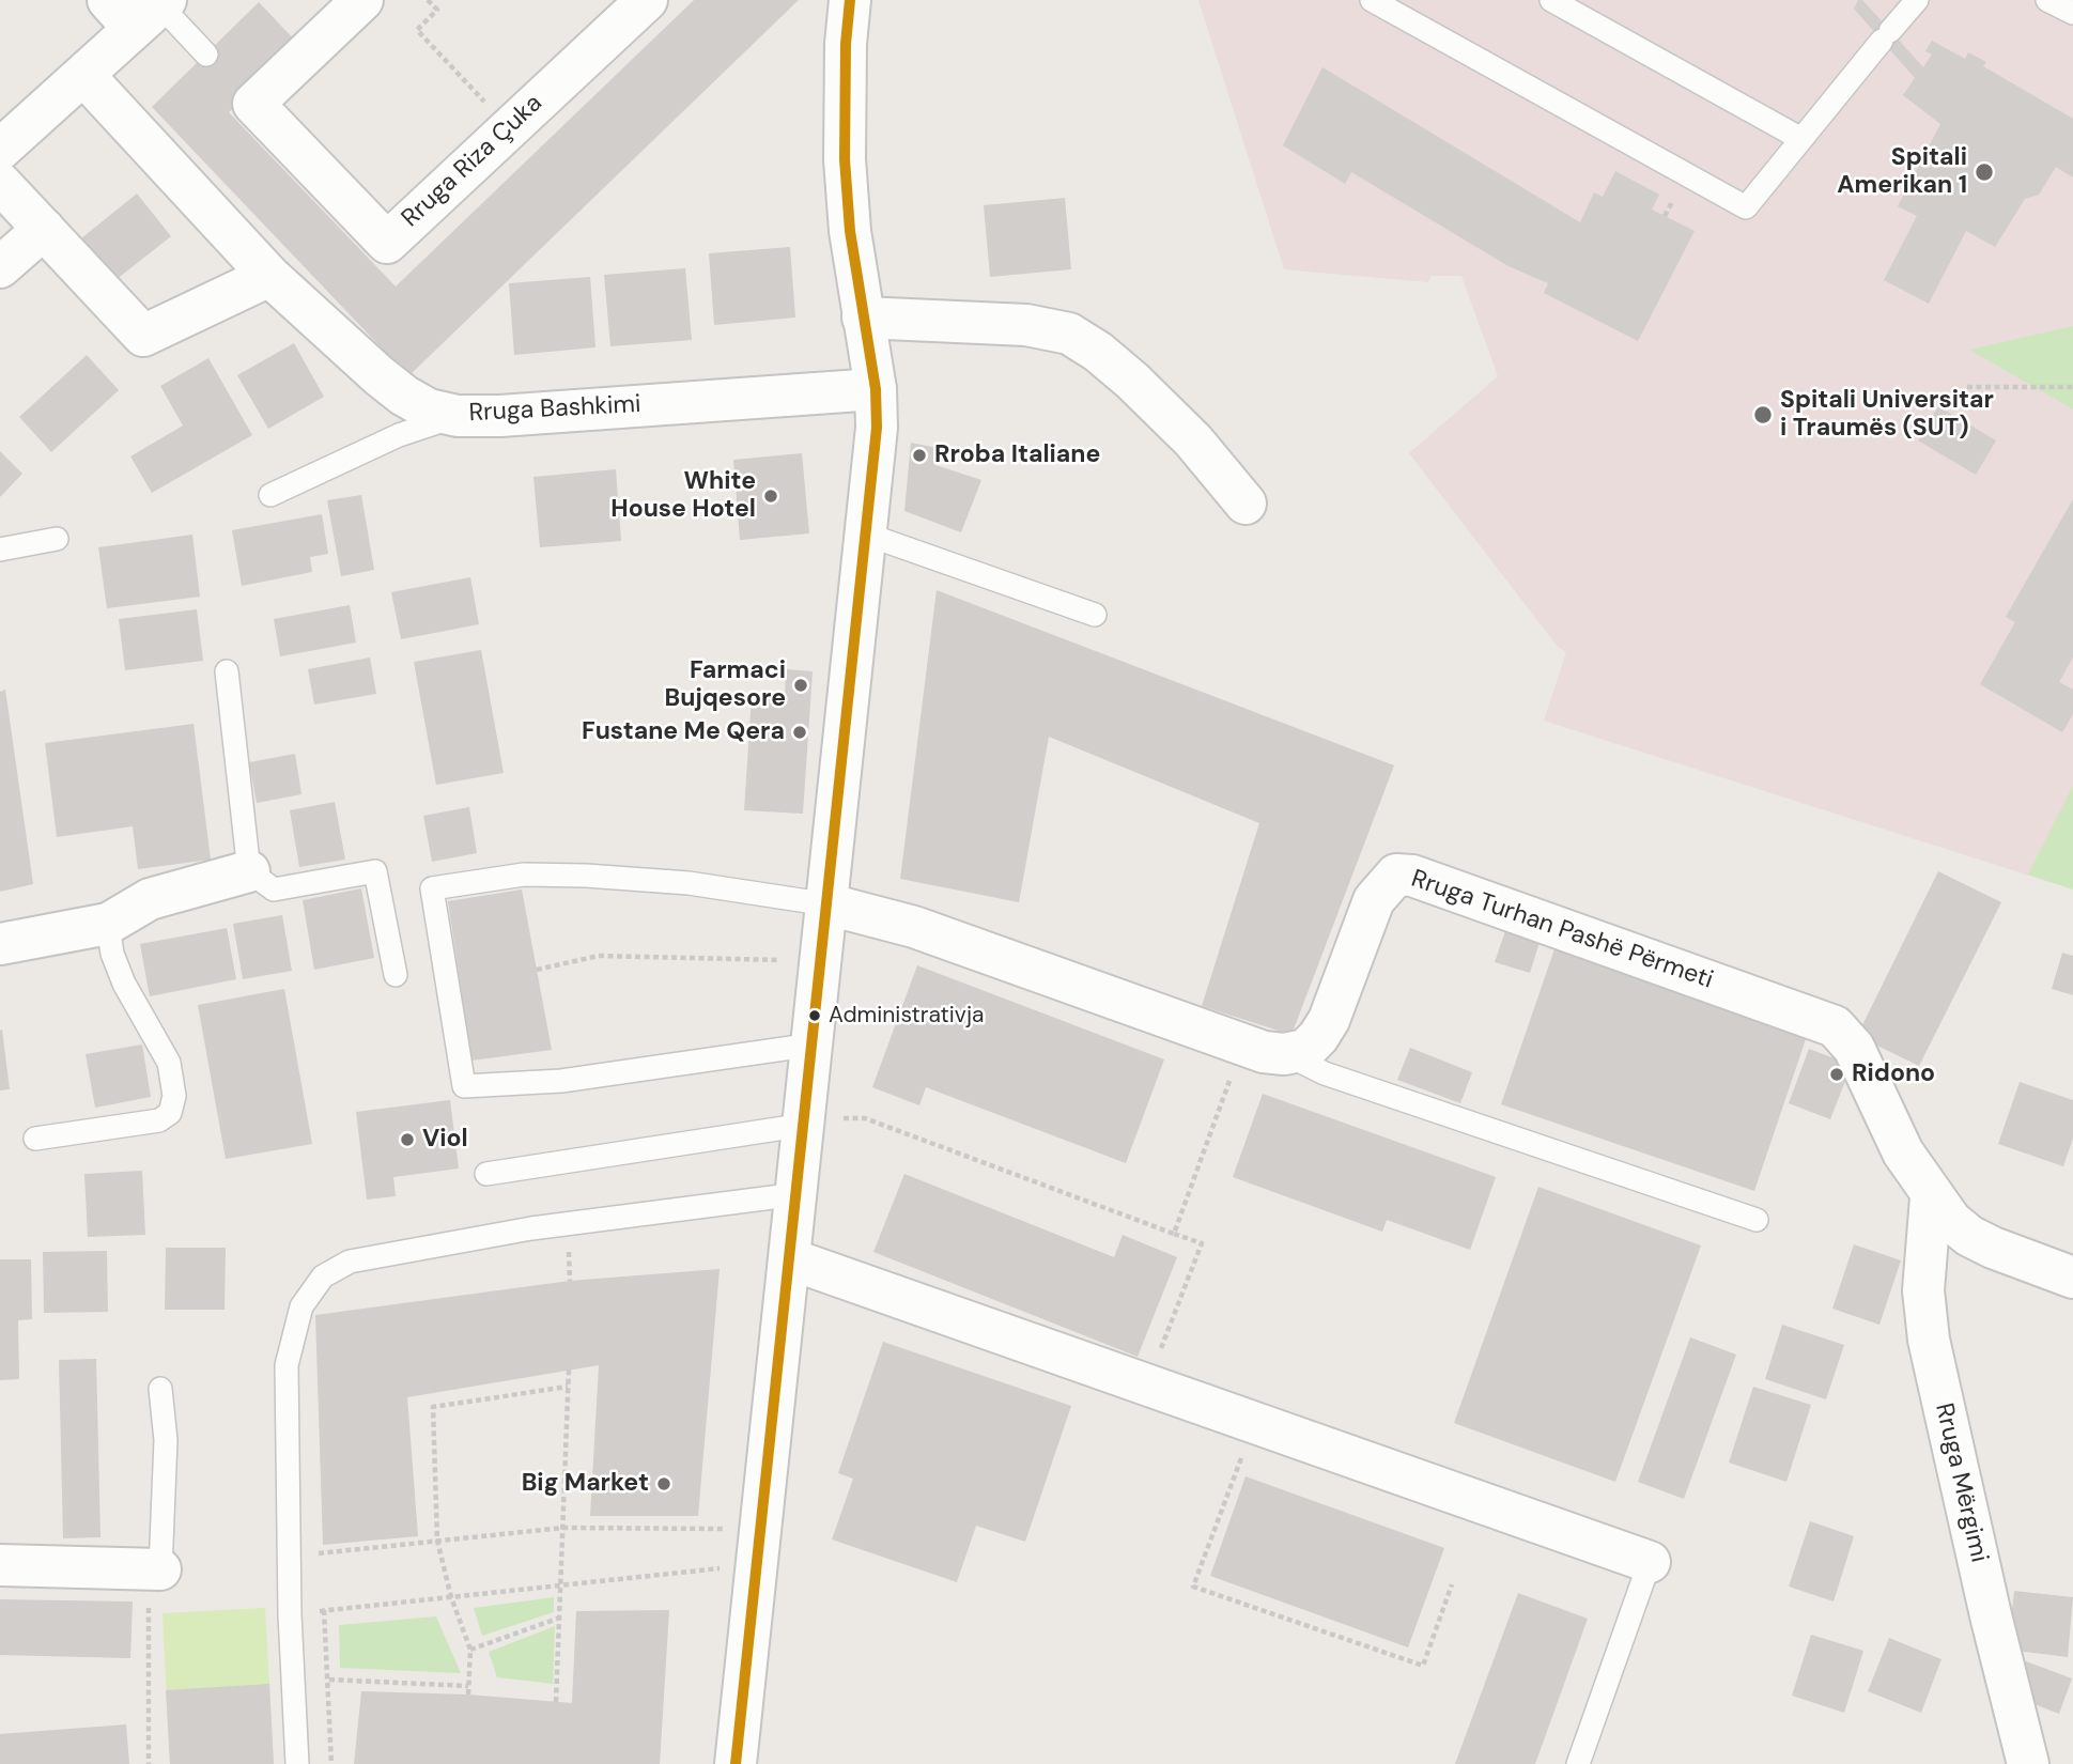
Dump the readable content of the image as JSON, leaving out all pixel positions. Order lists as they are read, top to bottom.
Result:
{
  "streets": {
    "street": [
      "Rruga Riza Çuka",
      "Rruga Bashkimi",
      "Rruga Turhan Pashë Përmeti",
      "Rruga Mërgimi"
    ]
  },
  "crossings": [
    ["Rruga Turhan Pashë Përmeti", "Rruga Mërgimi"]
  ],
  "places": [
    "Spitali Amerikan 1",
    "Spitali Universitar i Traumës (SUT)",
    "Rroba Italiane",
    "White House Hotel",
    "Farmaci Bujqesore",
    "Fustane Me Qera",
    "Administrativja",
    "Ridono",
    "Viol",
    "Big Market"
  ]
}
